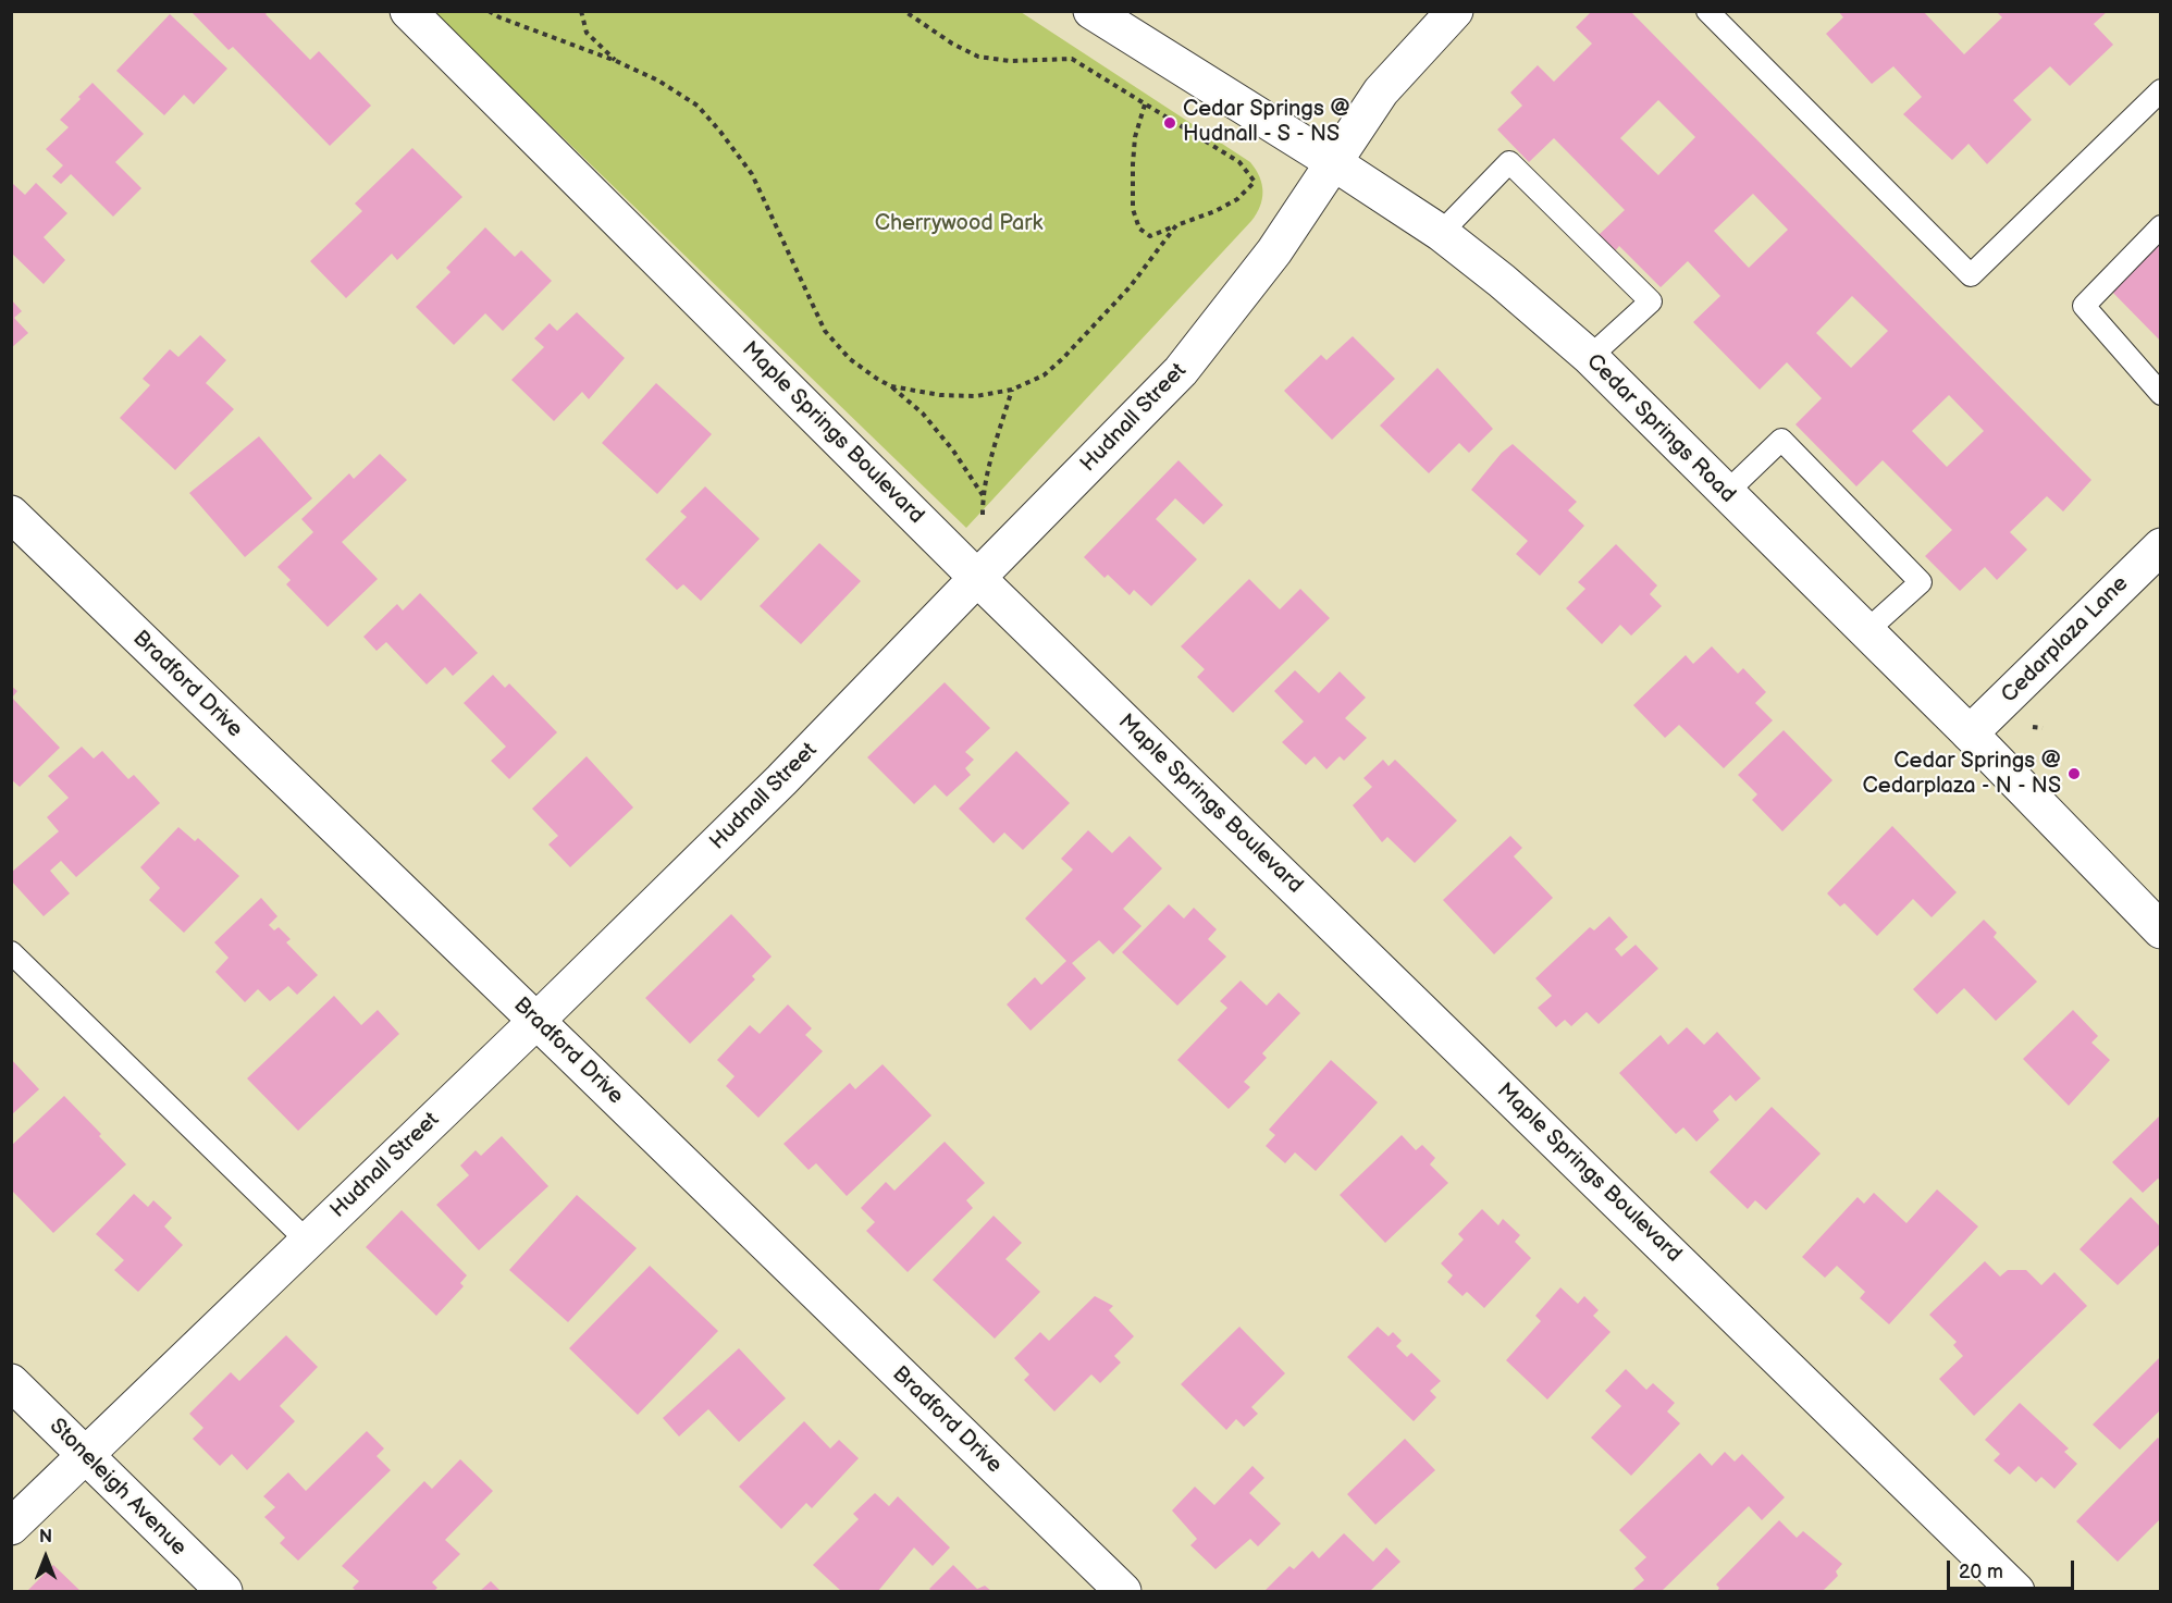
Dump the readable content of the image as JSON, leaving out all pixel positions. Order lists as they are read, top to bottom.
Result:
{
  "streets": {
    "street": [
      "Hudnall Street",
      "Cedar Springs Road",
      "Maple Springs Boulevard",
      "Cedarplaza Lane",
      "Bradford Drive",
      "Stoneleigh Avenue"
    ]
  },
  "crossings": [
    ["Hudnall Street", "Cedar Springs Road"],
    ["Hudnall Street", "Maple Springs Boulevard"],
    ["Hudnall Street", "Bradford Drive"],
    ["Hudnall Street", "Stoneleigh Avenue"],
    ["Cedar Springs Road", "Cedarplaza Lane"]
  ],
  "parks": ["Cherrywood Park"],
  "places": ["Cedar Springs @ Hudnall - S - NS", "Cedar Springs @ Cedarplaza - N - NS"],
  "scale_bar": "20 m",
  "north": "top"
}
